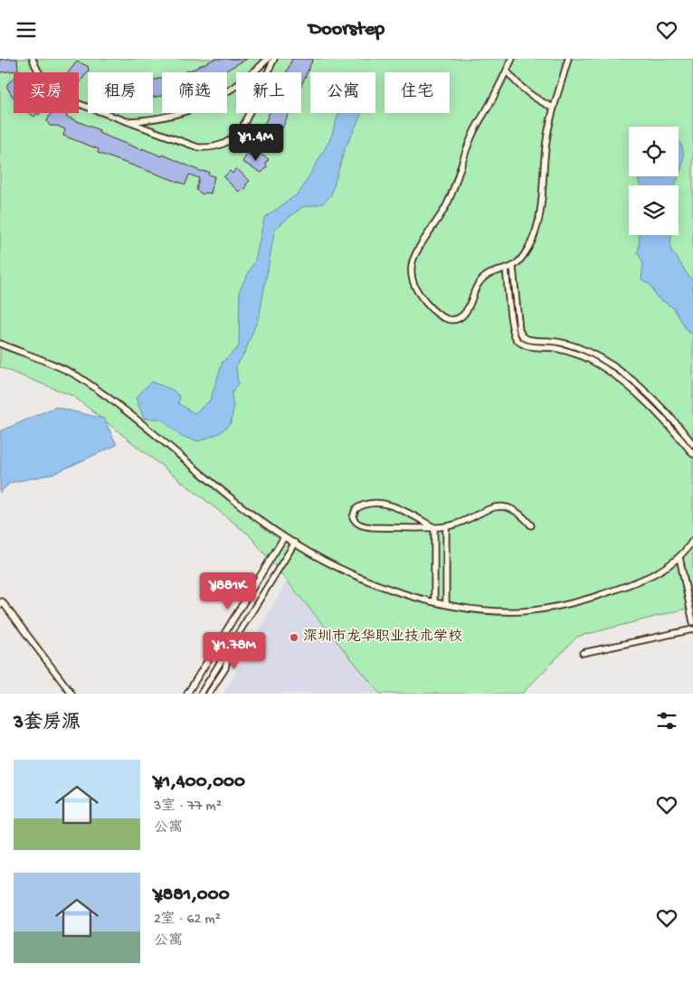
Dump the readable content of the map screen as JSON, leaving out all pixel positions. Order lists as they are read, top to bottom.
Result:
{
  "places": ["深圳市龙华职业技术学校"],
  "page": {
    "header": "Doorstep",
    "chip": [
      "买房",
      "租房",
      "筛选",
      "新上",
      "公寓",
      "住宅"
    ],
    "price": ["¥1.4M", "¥881K", "¥1.78M"],
    "heading": "3套房源",
    "list": [
      {
        "name": "¥1,400,000",
        "note": "3室 · 77 m² · 公寓"
      },
      {
        "name": "¥881,000",
        "note": "2室 · 62 m² · 公寓"
      }
    ]
  }
}
